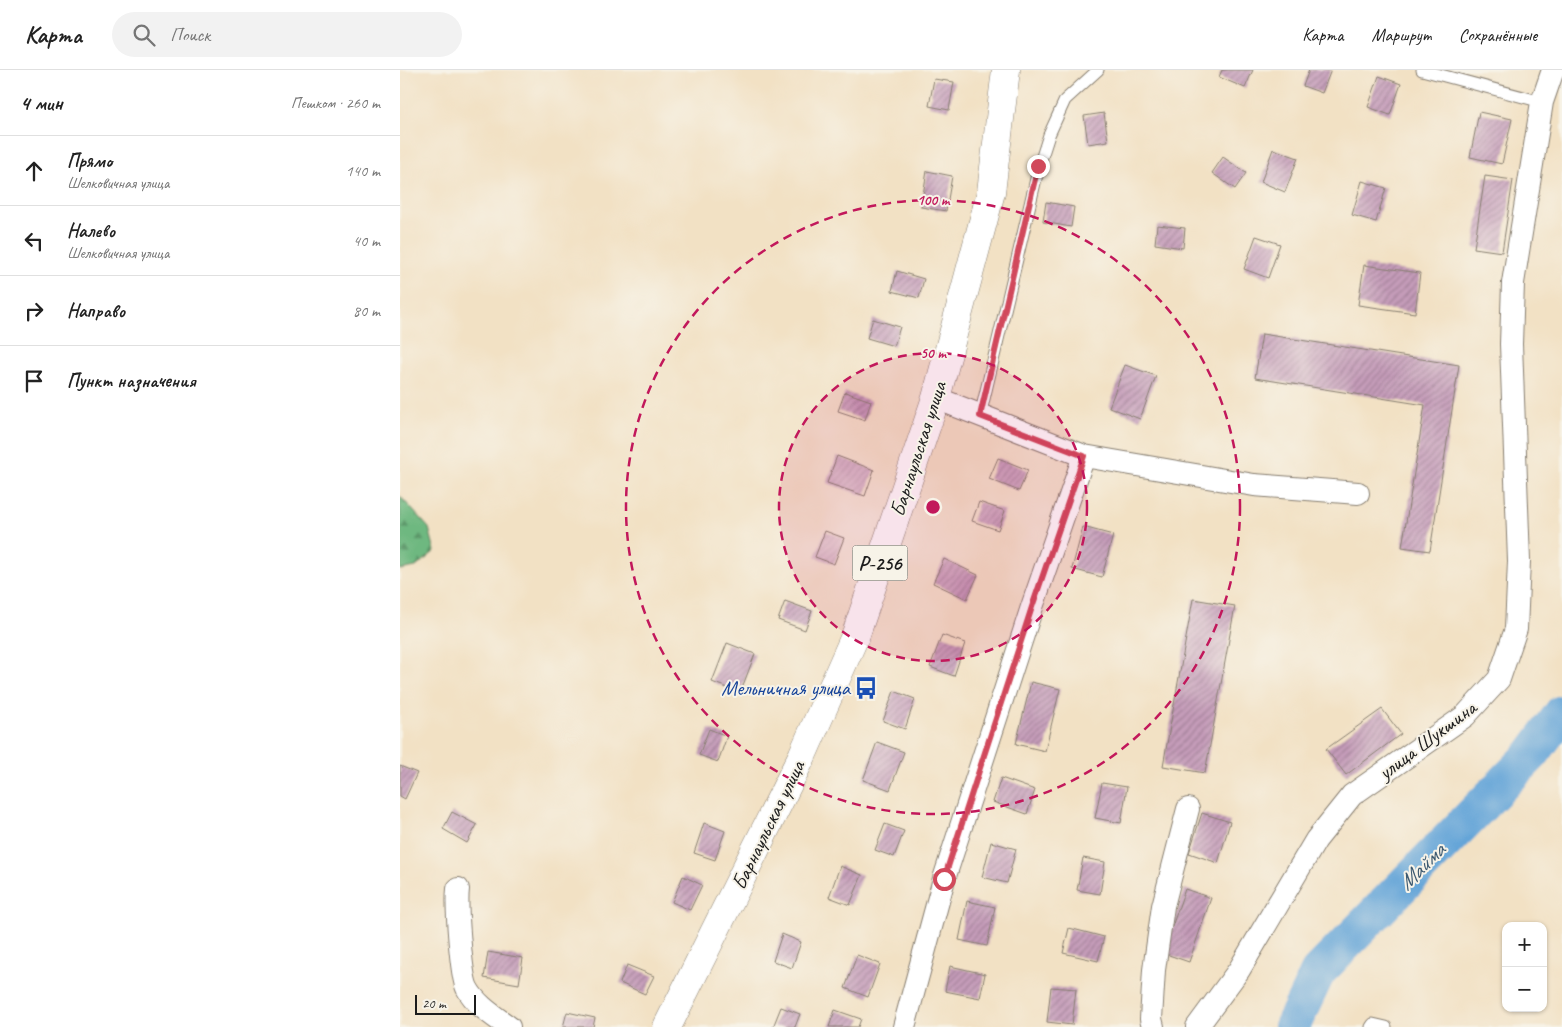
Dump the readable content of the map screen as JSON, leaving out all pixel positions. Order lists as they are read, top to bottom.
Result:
{
  "streets": {
    "main road": ["Барнаульская улица", "Р-256"],
    "street": ["улица Шукшина"]
  },
  "water": ["Майма"],
  "places": {
    "bus stop": ["Мельничная улица"]
  },
  "scale_bar": "20 m",
  "page": {
    "header": "Карта",
    "search": "Поиск",
    "nav": ["Карта", "Маршрут", "Сохранённые"],
    "heading": ["4 мин", "Пешком · 260 m"],
    "list": [
      ["Прямо", "Шелковичная улица", "140 m"],
      ["Налево", "Шелковичная улица", "40 m"],
      ["Направо", "80 m"],
      "Пункт назначения"
    ],
    "map_buttons": ["+", "−"],
    "scale": "20 m"
  },
  "rings": ["100 m", "50 m"]
}
